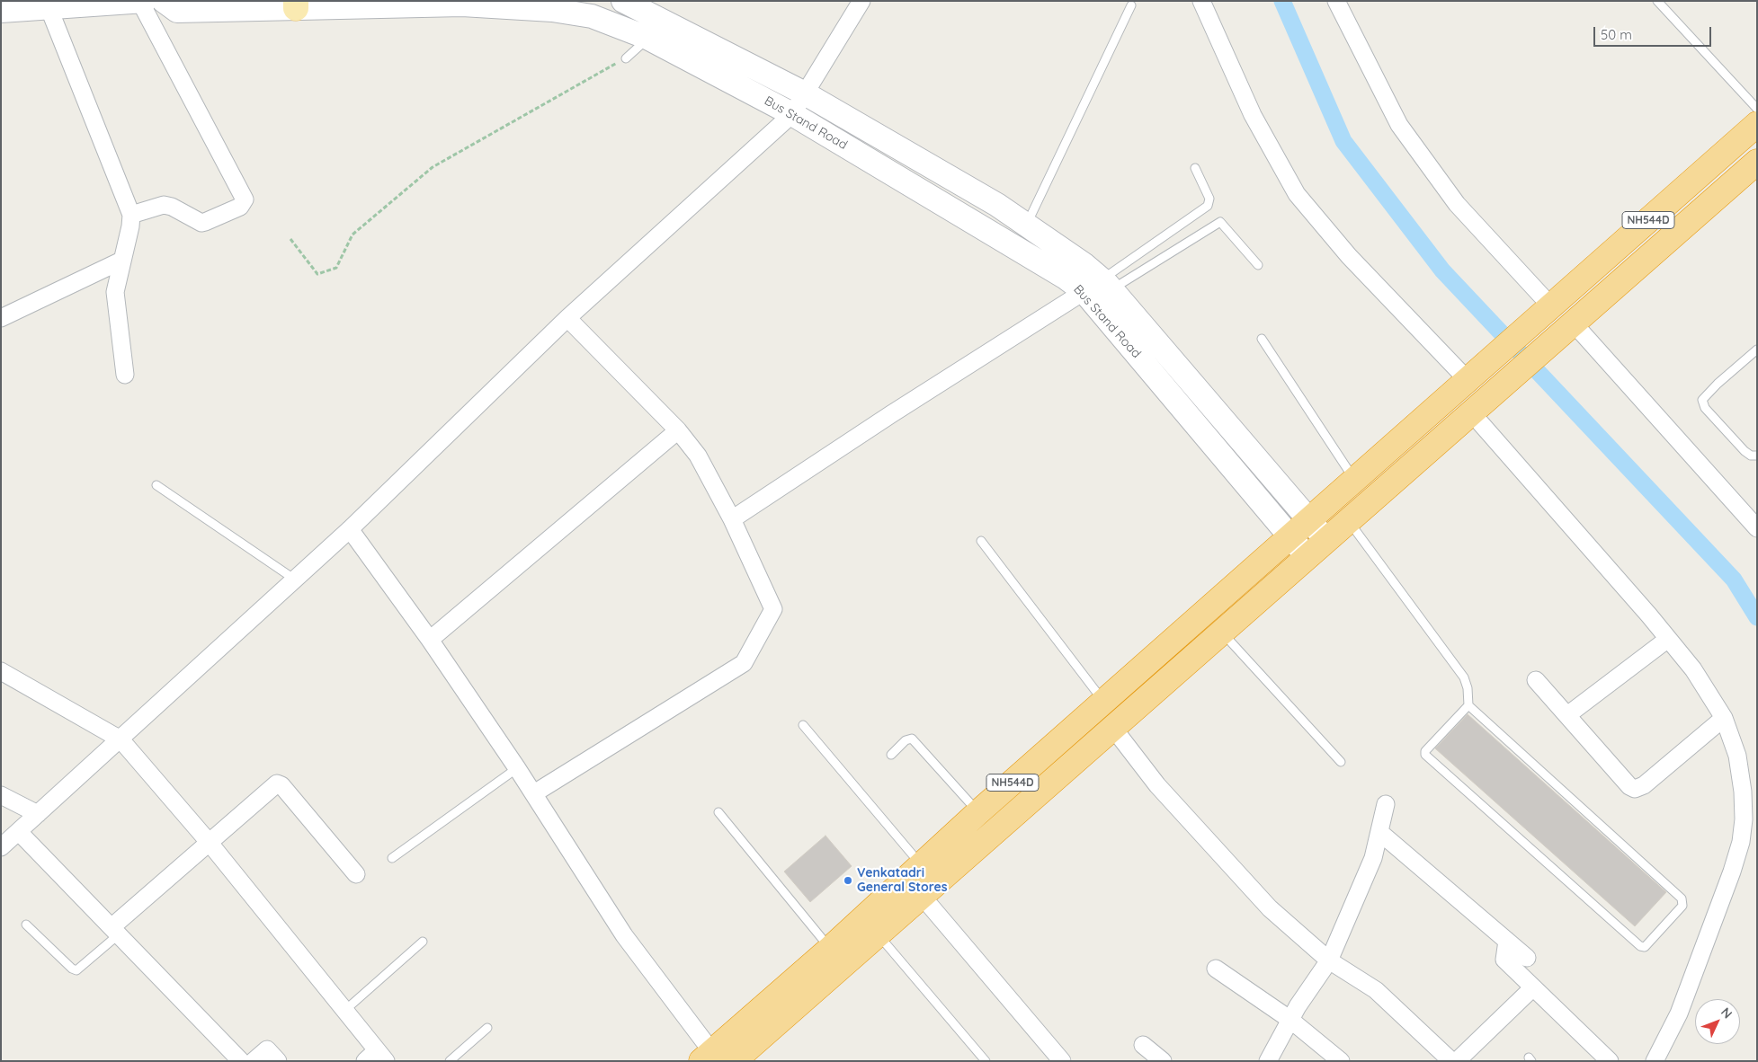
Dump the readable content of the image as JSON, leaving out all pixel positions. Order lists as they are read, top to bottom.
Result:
{
  "streets": {
    "highway": ["NH544D"],
    "street": ["Bus Stand Road"]
  },
  "crossings": [
    ["Bus Stand Road", "NH544D"]
  ],
  "places": ["Venkatadri General Stores"],
  "scale_bar": "50 m",
  "north": "top right"
}
